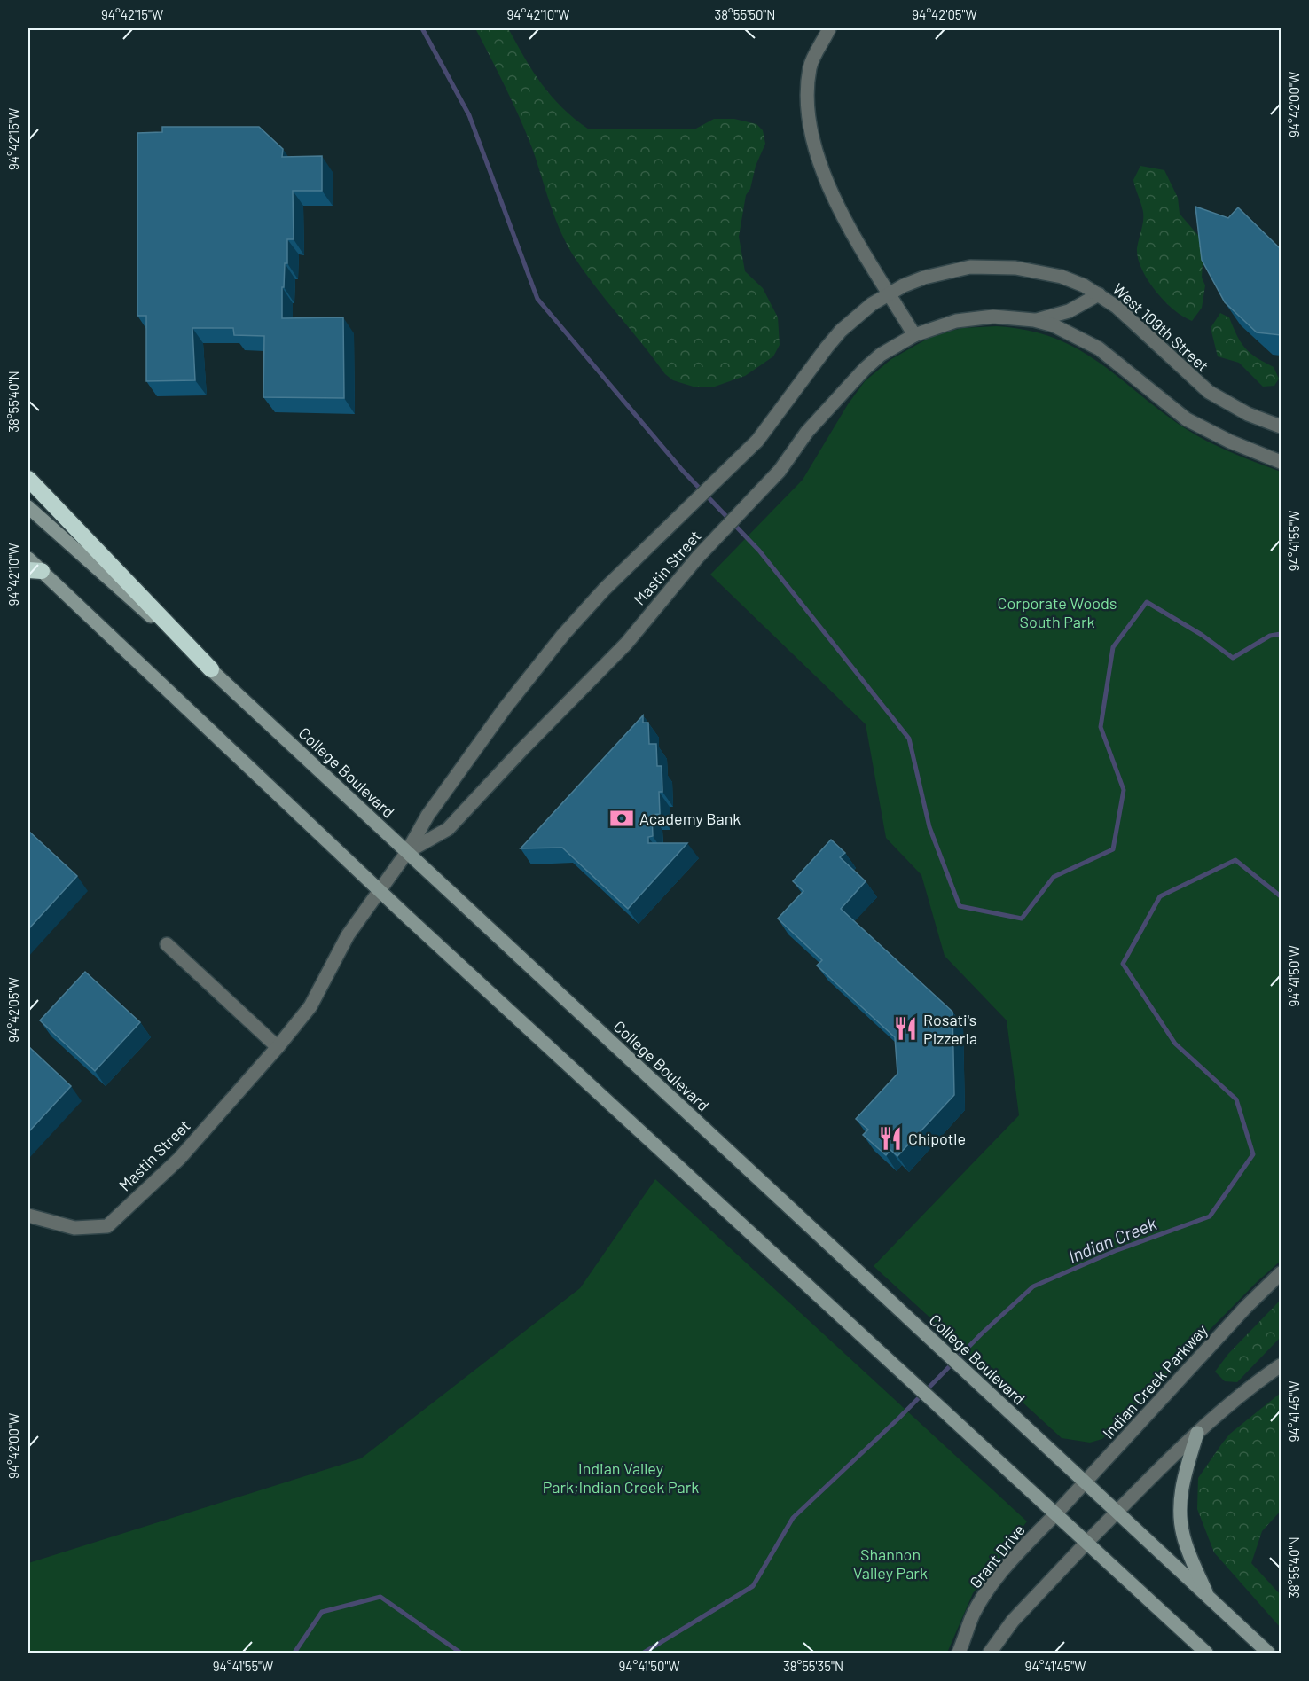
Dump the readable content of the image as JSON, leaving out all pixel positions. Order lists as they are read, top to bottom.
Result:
{
  "streets": {
    "main road": ["College Boulevard"],
    "street": [
      "West 109th Street",
      "Mastin Street",
      "Indian Creek Parkway",
      "Grant Drive"
    ]
  },
  "crossings": [
    ["West 109th Street", "Mastin Street"],
    ["Mastin Street", "College Boulevard"],
    ["College Boulevard", "Indian Creek Parkway"],
    ["Indian Creek Parkway", "Grant Drive"]
  ],
  "water": ["Indian Creek"],
  "parks": ["Corporate Woods South Park", "Indian Valley Park;Indian Creek Park", "Shannon Valley Park"],
  "places": {
    "bank": ["Academy Bank"],
    "restaurant": ["Rosati's Pizzeria", "Chipotle"]
  },
  "coordinates": [
    "94°42'15\"W",
    "94°42'10\"W",
    "38°55'50\"N",
    "94°42'05\"W",
    "94°42'00\"W",
    "38°55'40\"N",
    "94°41'55\"W",
    "94°41'50\"W",
    "94°41'45\"W",
    "38°55'35\"N"
  ]
}
